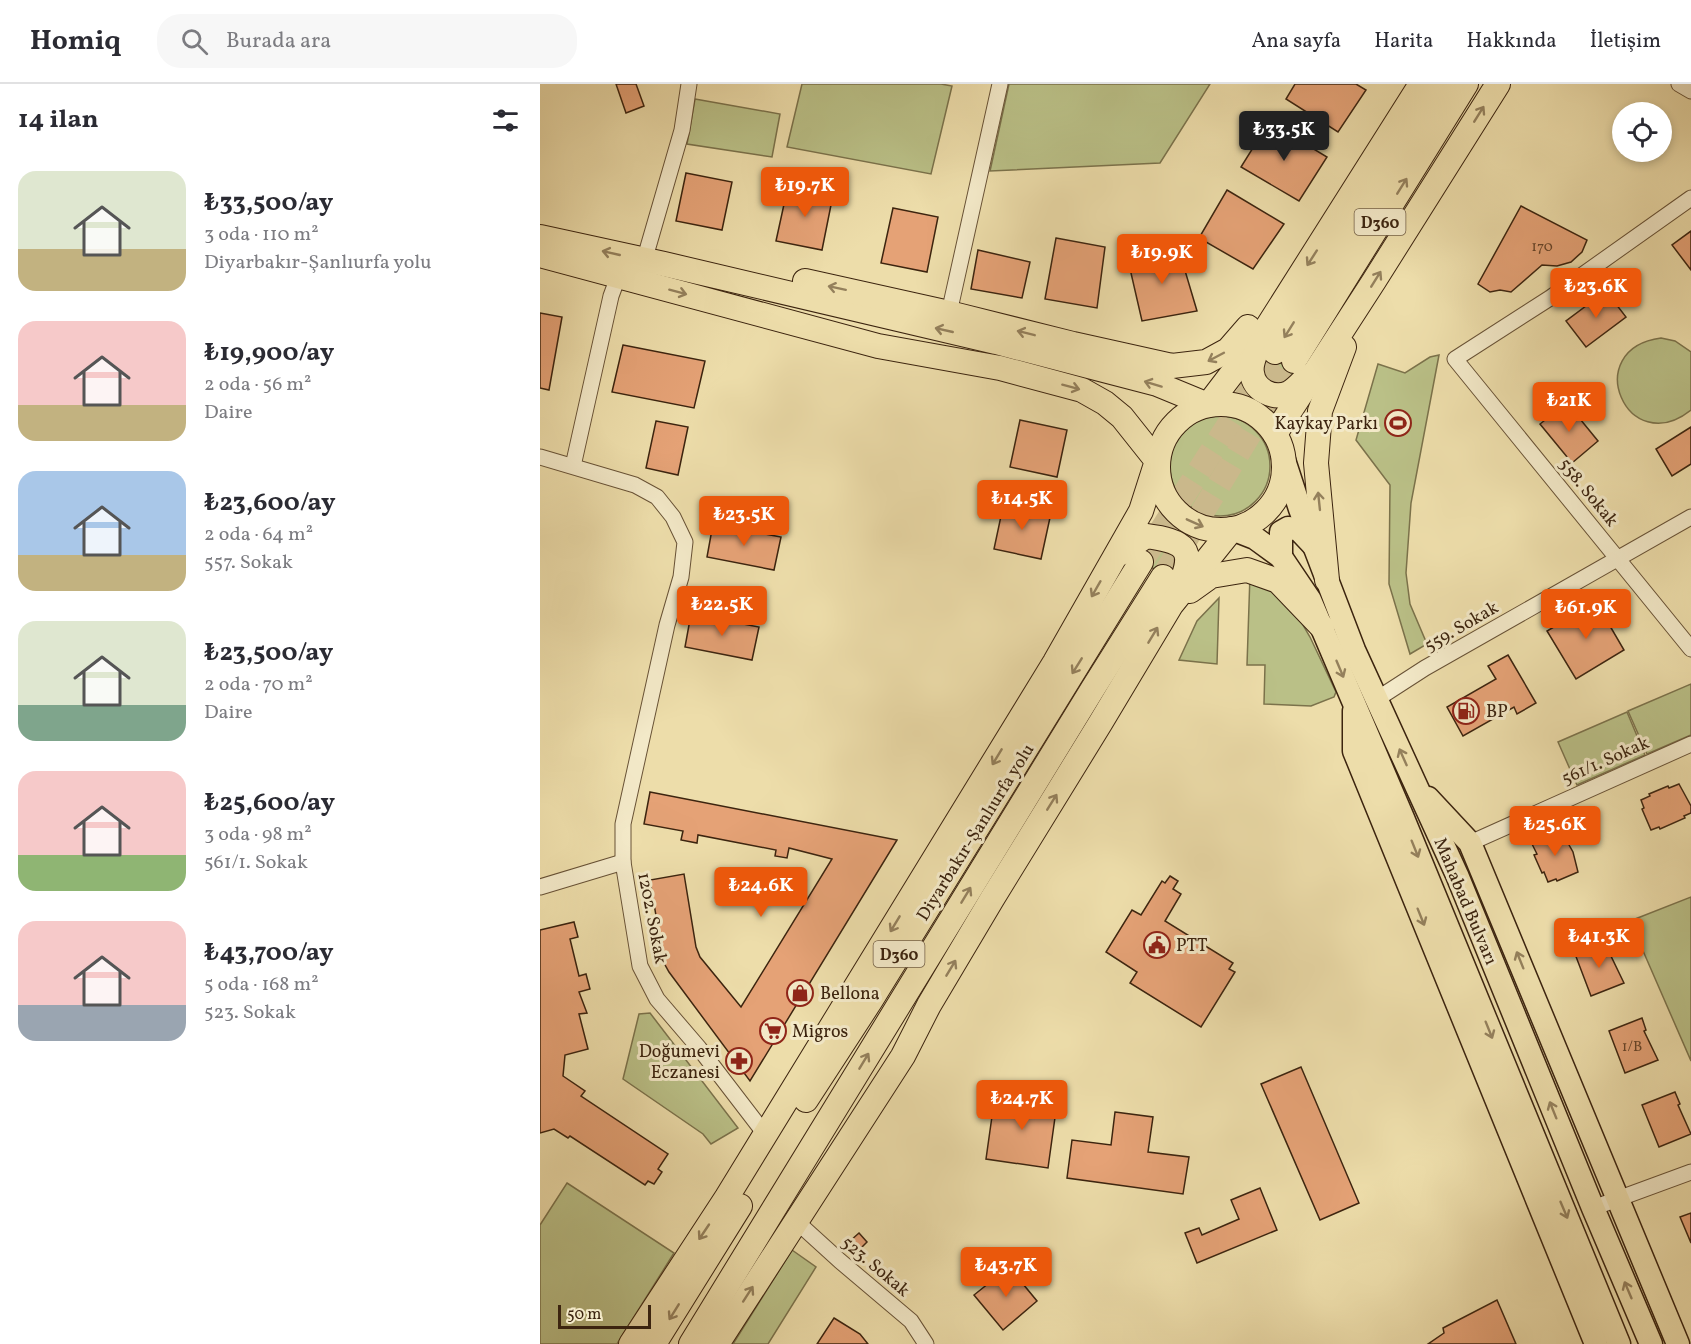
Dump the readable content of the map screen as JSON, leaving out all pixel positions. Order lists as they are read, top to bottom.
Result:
{
  "streets": {
    "highway": ["D360", "Diyarbakır-Şanlıurfa yolu"],
    "main road": ["Mahabad Bulvarı"],
    "street": [
      "558. Sokak",
      "559. Sokak",
      "561/1. Sokak",
      "1202. Sokak",
      "523. Sokak"
    ]
  },
  "crossings": [
    ["558. Sokak", "559. Sokak"],
    ["559. Sokak", "Mahabad Bulvarı"],
    ["Diyarbakır-Şanlıurfa yolu", "1202. Sokak"]
  ],
  "places": {
    "sports": ["Kaykay Parkı"],
    "fuel station": ["BP"],
    "public building": ["PTT"],
    "shop": ["Bellona"],
    "supermarket": ["Migros"],
    "pharmacy": ["Doğumevi Eczanesi"]
  },
  "house_numbers": ["170", "1/B"],
  "scale_bar": "50 m",
  "page": {
    "header": "Homiq",
    "search": "Burada ara",
    "nav": [
      "Ana sayfa",
      "Harita",
      "Hakkında",
      "İletişim"
    ],
    "heading": "14 ilan",
    "price": [
      "₺33.5K",
      "₺19.7K",
      "₺19.9K",
      "₺23.6K",
      "₺21K",
      "₺14.5K",
      "₺23.5K",
      "₺22.5K",
      "₺61.9K",
      "₺25.6K",
      "₺24.6K",
      "₺41.3K",
      "₺24.7K",
      "₺43.7K"
    ],
    "list": [
      {
        "name": "₺33,500/ay",
        "note": "3 oda · 110 m² · Diyarbakır-Şanlıurfa yolu"
      },
      {
        "name": "₺19,900/ay",
        "note": "2 oda · 56 m² · Daire"
      },
      {
        "name": "₺23,600/ay",
        "note": "2 oda · 64 m² · 557. Sokak"
      },
      {
        "name": "₺23,500/ay",
        "note": "2 oda · 70 m² · Daire"
      },
      {
        "name": "₺25,600/ay",
        "note": "3 oda · 98 m² · 561/1. Sokak"
      },
      {
        "name": "₺43,700/ay",
        "note": "5 oda · 168 m² · 523. Sokak"
      }
    ],
    "scale": "50 m"
  }
}
